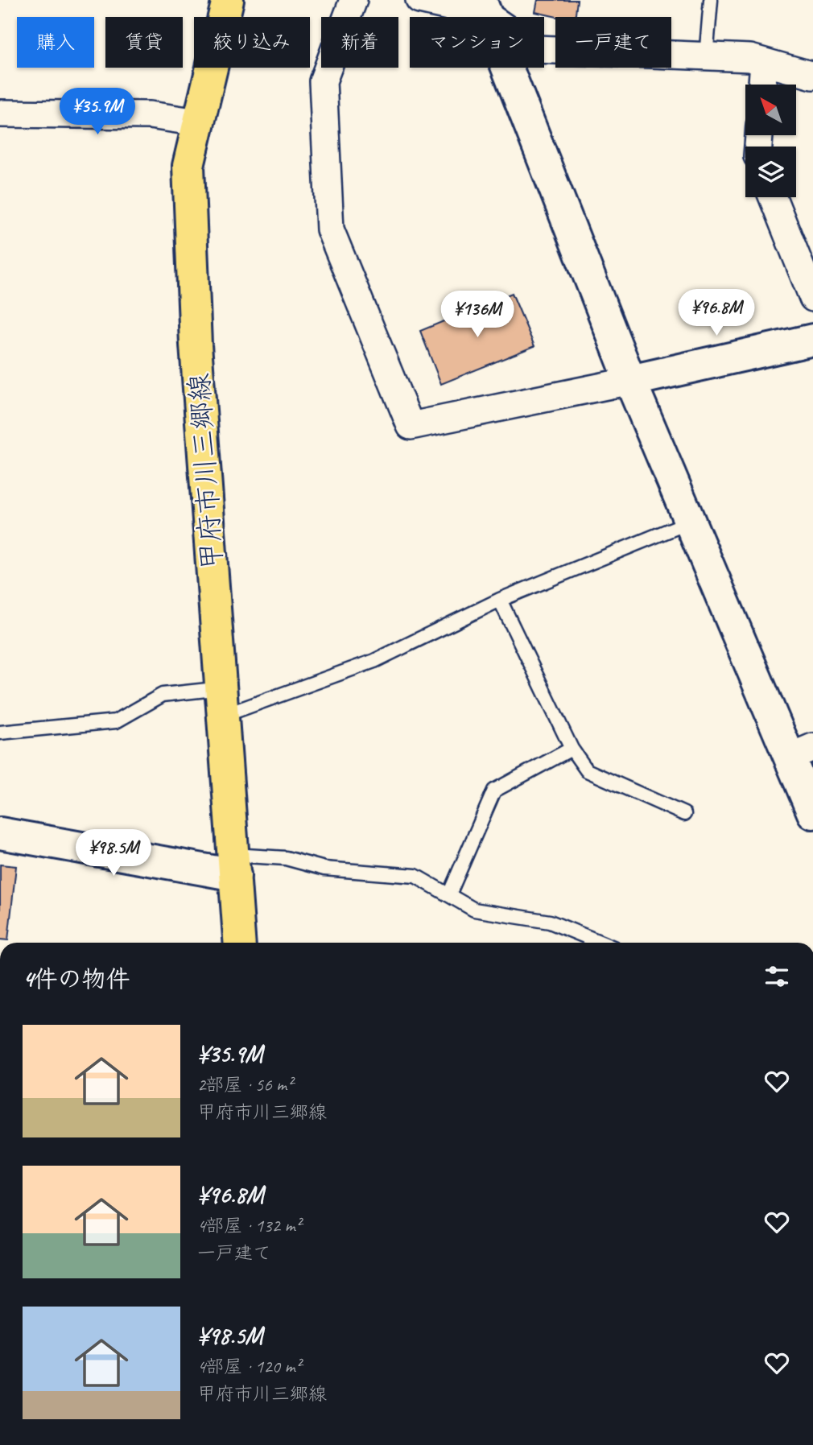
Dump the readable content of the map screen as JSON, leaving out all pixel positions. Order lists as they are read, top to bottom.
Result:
{
  "streets": {
    "main road": ["甲府市川三郷線"]
  },
  "north": "top left",
  "page": {
    "chip": [
      "購入",
      "賃貸",
      "絞り込み",
      "新着",
      "マンション",
      "一戸建て"
    ],
    "price": [
      "¥35.9M",
      "¥96.8M",
      "¥136M",
      "¥98.5M"
    ],
    "heading": "4件の物件",
    "list": [
      {
        "name": "¥35.9M",
        "note": "2部屋 · 56 m² · 甲府市川三郷線"
      },
      {
        "name": "¥96.8M",
        "note": "4部屋 · 132 m² · 一戸建て"
      },
      {
        "name": "¥98.5M",
        "note": "4部屋 · 120 m² · 甲府市川三郷線"
      }
    ]
  }
}
